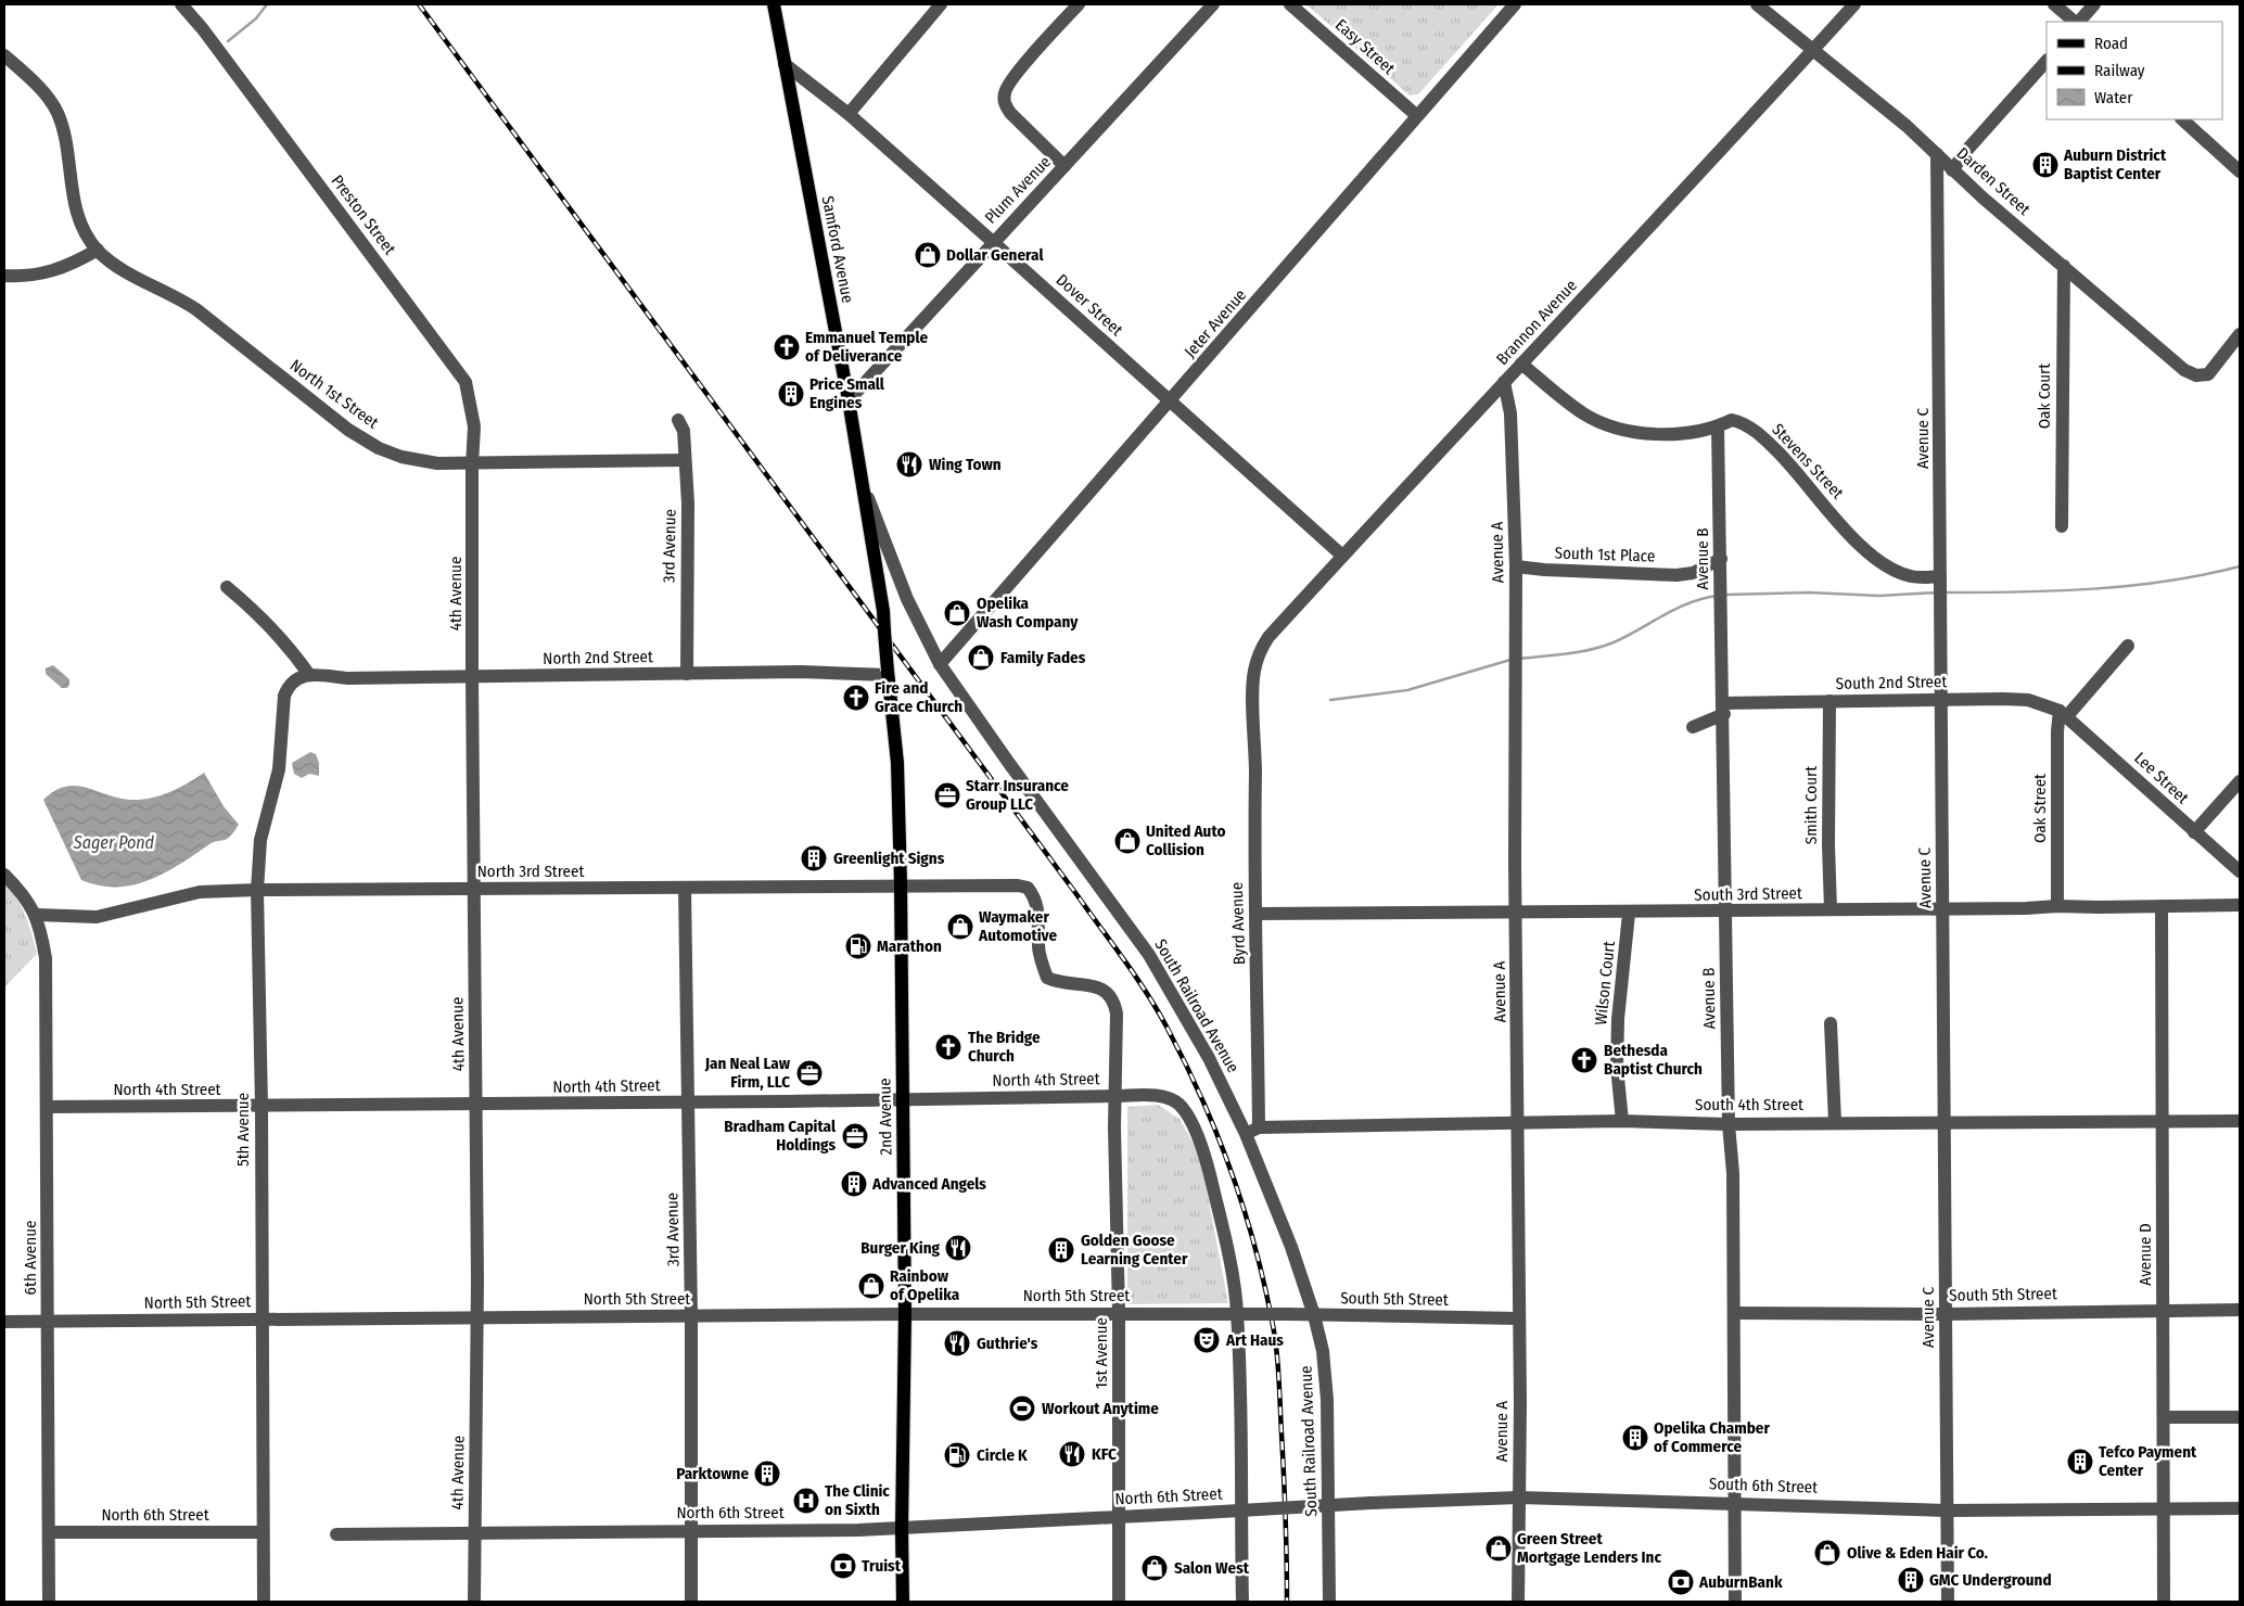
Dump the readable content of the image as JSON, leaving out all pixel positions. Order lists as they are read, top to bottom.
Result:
{
  "streets": {
    "main road": ["Samford Avenue", "2nd Avenue"],
    "street": [
      "Easy Street",
      "Darden Street",
      "Plum Avenue",
      "Preston Street",
      "Dover Street",
      "Brannon Avenue",
      "Jeter Avenue",
      "North 1st Street",
      "Oak Court",
      "Avenue C",
      "Stevens Street",
      "3rd Avenue",
      "Avenue A",
      "South 1st Place",
      "Avenue B",
      "4th Avenue",
      "North 2nd Street",
      "South 2nd Street",
      "Lee Street",
      "Smith Court",
      "Oak Street",
      "North 3rd Street",
      "South 3rd Street",
      "Byrd Avenue",
      "Wilson Court",
      "South Railroad Avenue",
      "North 4th Street",
      "South 4th Street",
      "5th Avenue",
      "Avenue D",
      "6th Avenue",
      "South 5th Street",
      "North 5th Street",
      "1st Avenue",
      "South 6th Street",
      "North 6th Street"
    ]
  },
  "crossings": [
    ["Easy Street", "Jeter Avenue"],
    ["Darden Street", "Brannon Avenue"],
    ["Darden Street", "Oak Court"],
    ["Darden Street", "Avenue C"],
    ["Plum Avenue", "Samford Avenue"],
    ["Plum Avenue", "Dover Street"],
    ["Preston Street", "North 1st Street"],
    ["Preston Street", "4th Avenue"],
    ["Samford Avenue", "Dover Street"],
    ["Samford Avenue", "South Railroad Avenue"],
    ["Samford Avenue", "2nd Avenue"],
    ["Dover Street", "Brannon Avenue"],
    ["Dover Street", "Jeter Avenue"],
    ["Brannon Avenue", "Stevens Street"],
    ["Brannon Avenue", "Avenue A"],
    ["Brannon Avenue", "Byrd Avenue"],
    ["Jeter Avenue", "South Railroad Avenue"],
    ["North 1st Street", "3rd Avenue"],
    ["North 1st Street", "4th Avenue"],
    ["Avenue C", "Stevens Street"],
    ["Avenue C", "South 2nd Street"],
    ["Avenue C", "South 3rd Street"],
    ["Avenue C", "South 4th Street"],
    ["Avenue C", "South 5th Street"],
    ["Avenue C", "South 6th Street"],
    ["Stevens Street", "Avenue B"],
    ["3rd Avenue", "North 2nd Street"],
    ["3rd Avenue", "North 3rd Street"],
    ["3rd Avenue", "North 4th Street"],
    ["3rd Avenue", "North 5th Street"],
    ["3rd Avenue", "North 6th Street"],
    ["Avenue A", "South 1st Place"],
    ["Avenue A", "South 3rd Street"],
    ["Avenue A", "South 4th Street"],
    ["Avenue A", "South 5th Street"],
    ["Avenue A", "South 6th Street"],
    ["South 1st Place", "Avenue B"],
    ["Avenue B", "South 2nd Street"],
    ["Avenue B", "South 3rd Street"],
    ["Avenue B", "South 4th Street"],
    ["Avenue B", "South 5th Street"],
    ["Avenue B", "South 6th Street"],
    ["4th Avenue", "North 2nd Street"],
    ["4th Avenue", "North 3rd Street"],
    ["4th Avenue", "North 4th Street"],
    ["4th Avenue", "North 5th Street"],
    ["4th Avenue", "North 6th Street"],
    ["North 2nd Street", "2nd Avenue"],
    ["North 2nd Street", "5th Avenue"],
    ["South 2nd Street", "Lee Street"],
    ["South 2nd Street", "Smith Court"],
    ["South 2nd Street", "Oak Street"],
    ["Lee Street", "Oak Street"],
    ["Smith Court", "South 3rd Street"],
    ["Oak Street", "South 3rd Street"],
    ["North 3rd Street", "2nd Avenue"],
    ["North 3rd Street", "5th Avenue"],
    ["North 3rd Street", "6th Avenue"],
    ["North 3rd Street", "1st Avenue"],
    ["South 3rd Street", "Byrd Avenue"],
    ["South 3rd Street", "Wilson Court"],
    ["South 3rd Street", "Avenue D"],
    ["Byrd Avenue", "South 4th Street"],
    ["Wilson Court", "South 4th Street"],
    ["South Railroad Avenue", "South 5th Street"],
    ["North 4th Street", "2nd Avenue"],
    ["North 4th Street", "5th Avenue"],
    ["North 4th Street", "6th Avenue"],
    ["North 4th Street", "North 5th Street"],
    ["North 4th Street", "1st Avenue"],
    ["South 4th Street", "Avenue D"],
    ["2nd Avenue", "North 5th Street"],
    ["2nd Avenue", "North 6th Street"],
    ["5th Avenue", "North 5th Street"],
    ["5th Avenue", "North 6th Street"],
    ["Avenue D", "South 5th Street"],
    ["Avenue D", "South 6th Street"],
    ["6th Avenue", "North 5th Street"],
    ["6th Avenue", "North 6th Street"],
    ["South 5th Street", "North 5th Street"],
    ["North 5th Street", "1st Avenue"],
    ["1st Avenue", "North 6th Street"],
    ["South 6th Street", "North 6th Street"]
  ],
  "water": ["Sager Pond"],
  "places": {
    "building": [
      "Auburn District Baptist Center",
      "Price Small Engines",
      "Greenlight Signs",
      "Advanced Angels",
      "Golden Goose Learning Center",
      "Opelika Chamber of Commerce",
      "Tefco Payment Center",
      "Parktowne",
      "GMC Underground"
    ],
    "shop": [
      "Dollar General",
      "Opelika Wash Company",
      "Family Fades",
      "United Auto Collision",
      "Waymaker Automotive",
      "Rainbow of Opelika",
      "Green Street Mortgage Lenders Inc",
      "Olive & Eden Hair Co.",
      "Salon West"
    ],
    "church": [
      "Emmanuel Temple of Deliverance",
      "Fire and Grace Church",
      "The Bridge Church",
      "Bethesda Baptist Church"
    ],
    "restaurant": [
      "Wing Town",
      "Burger King",
      "Guthrie's",
      "KFC"
    ],
    "office": ["Starr Insurance Group LLC", "Jan Neal Law Firm, LLC", "Bradham Capital Holdings"],
    "fuel station": ["Marathon", "Circle K"],
    "theatre": ["Art Haus"],
    "sports": ["Workout Anytime"],
    "hospital": ["The Clinic on Sixth"],
    "bank": ["Truist", "AuburnBank"]
  },
  "legend": ["Road", "Railway", "Water"]
}
